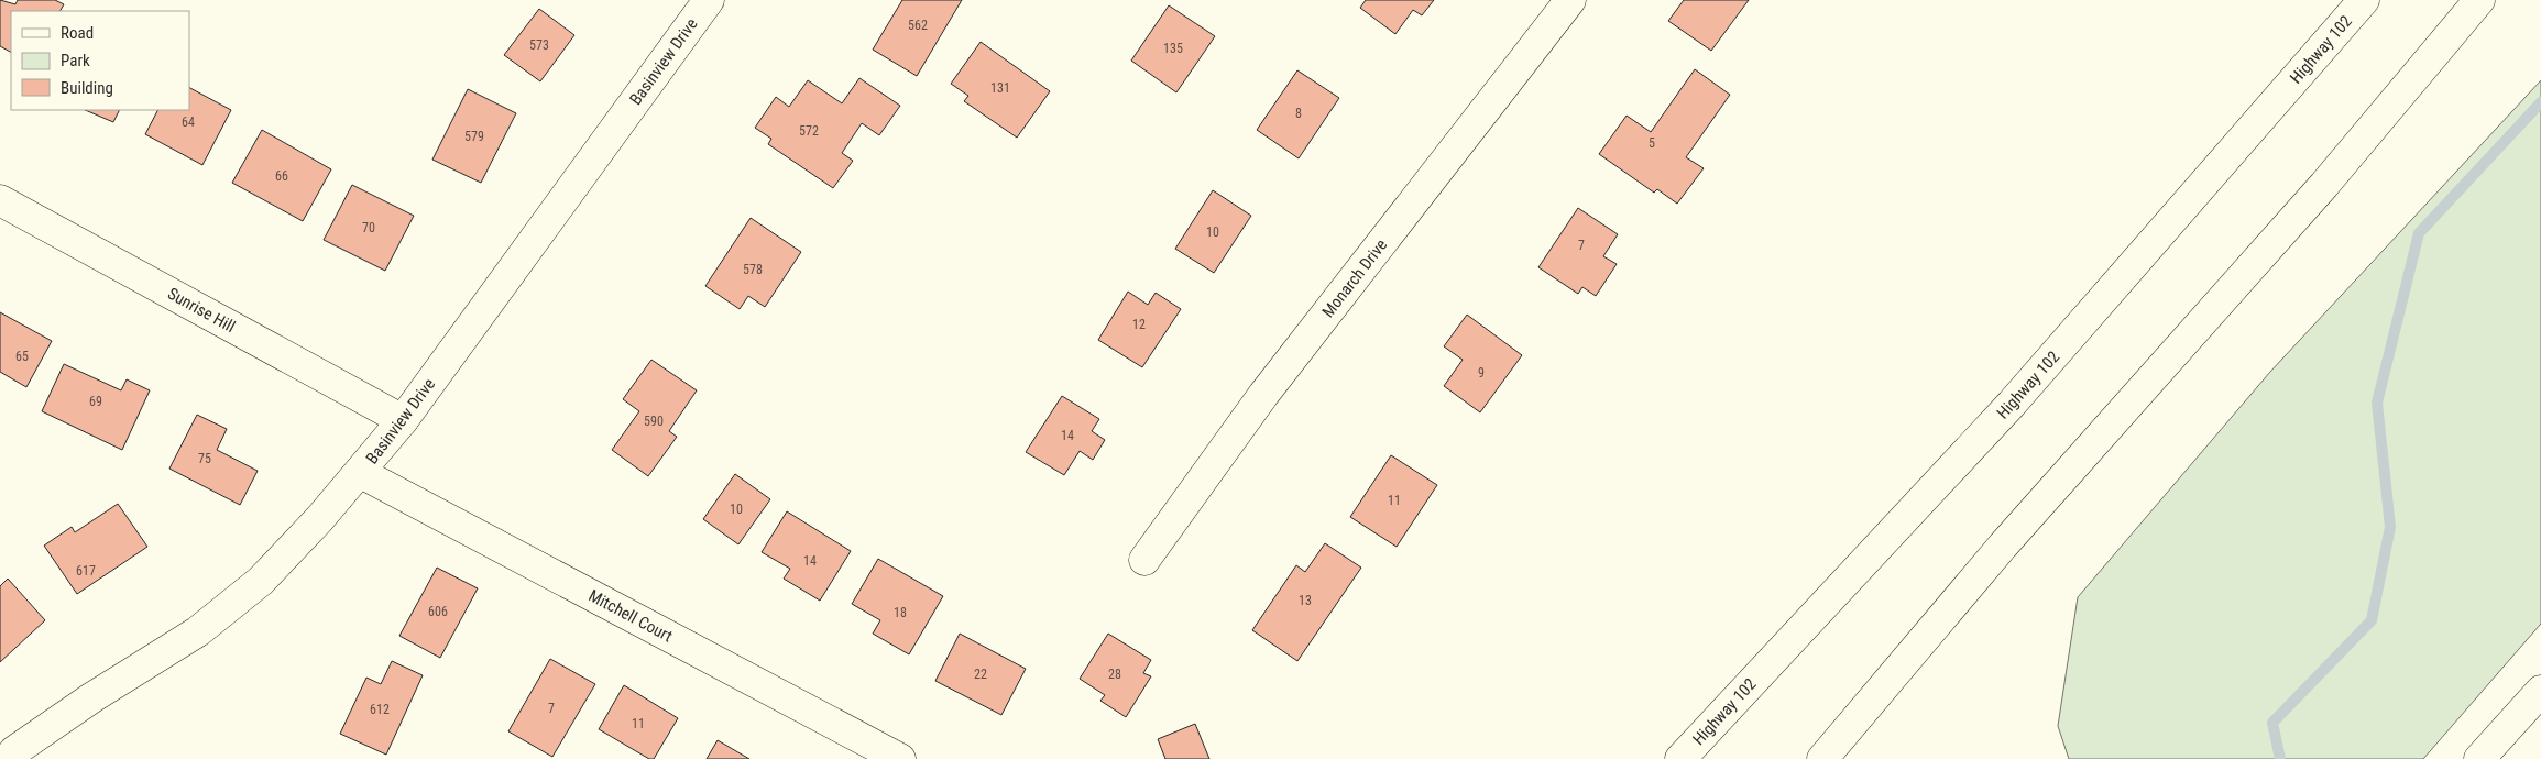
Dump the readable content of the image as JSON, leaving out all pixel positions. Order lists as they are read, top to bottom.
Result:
{
  "streets": {
    "main road": [
      "Highway 102",
      "Basinview Drive",
      "Monarch Drive",
      "Sunrise Hill",
      "Mitchell Court"
    ]
  },
  "crossings": [
    ["Basinview Drive", "Sunrise Hill"],
    ["Basinview Drive", "Mitchell Court"]
  ],
  "house_numbers": [
    "562",
    "573",
    "135",
    "131",
    "8",
    "64",
    "572",
    "579",
    "5",
    "66",
    "70",
    "10",
    "7",
    "578",
    "12",
    "65",
    "9",
    "69",
    "590",
    "14",
    "75",
    "11",
    "10",
    "14",
    "617",
    "13",
    "606",
    "18",
    "22",
    "28",
    "7",
    "612",
    "11"
  ],
  "legend": ["Road", "Park", "Building"]
}
